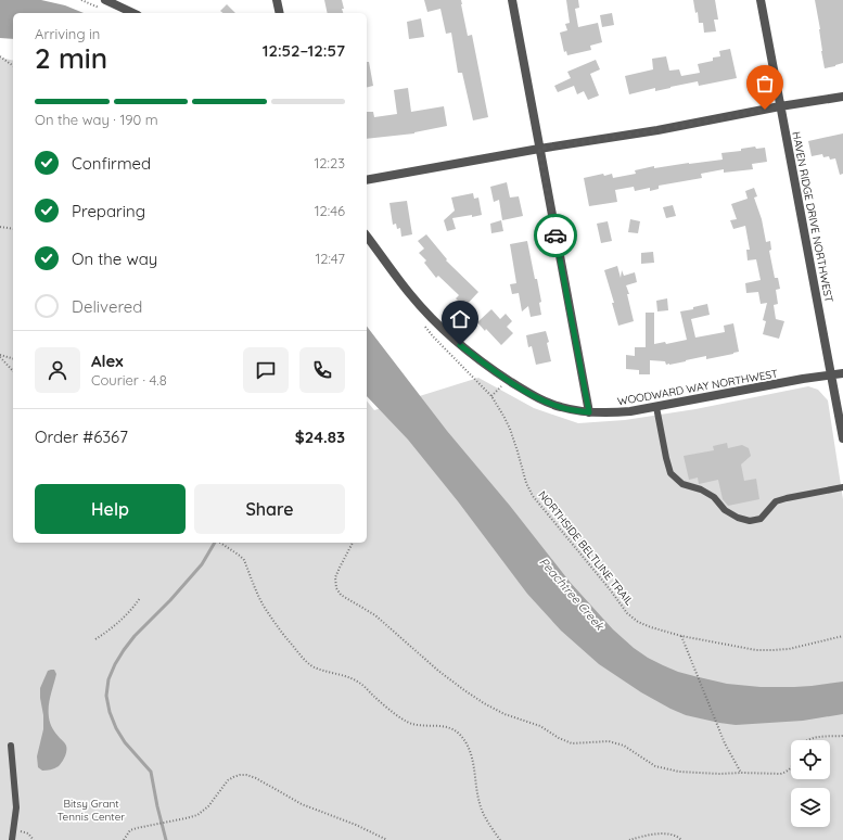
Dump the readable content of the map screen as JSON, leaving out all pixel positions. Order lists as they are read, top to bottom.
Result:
{
  "streets": {
    "street": ["HAVEN RIDGE DRIVE NORTHWEST", "WOODWARD WAY NORTHWEST"],
    "path": ["NORTHSIDE BELTLINE TRAIL"]
  },
  "crossings": [
    ["HAVEN RIDGE DRIVE NORTHWEST", "WOODWARD WAY NORTHWEST"]
  ],
  "water": ["Peachtree Creek"],
  "parks": ["Bitsy Grant Tennis Center"],
  "page": {
    "heading": ["2 min", "Arriving in", "12:52–12:57"],
    "panel": [
      "Alex",
      "Courier · 4.8",
      "Order #6367",
      "$24.83"
    ],
    "bar": "On the way · 190 m",
    "list": [
      ["Confirmed", "12:23"],
      ["Preparing", "12:46"],
      ["On the way", "12:47"],
      "Delivered"
    ],
    "buttons": ["Help", "Share"]
  }
}
